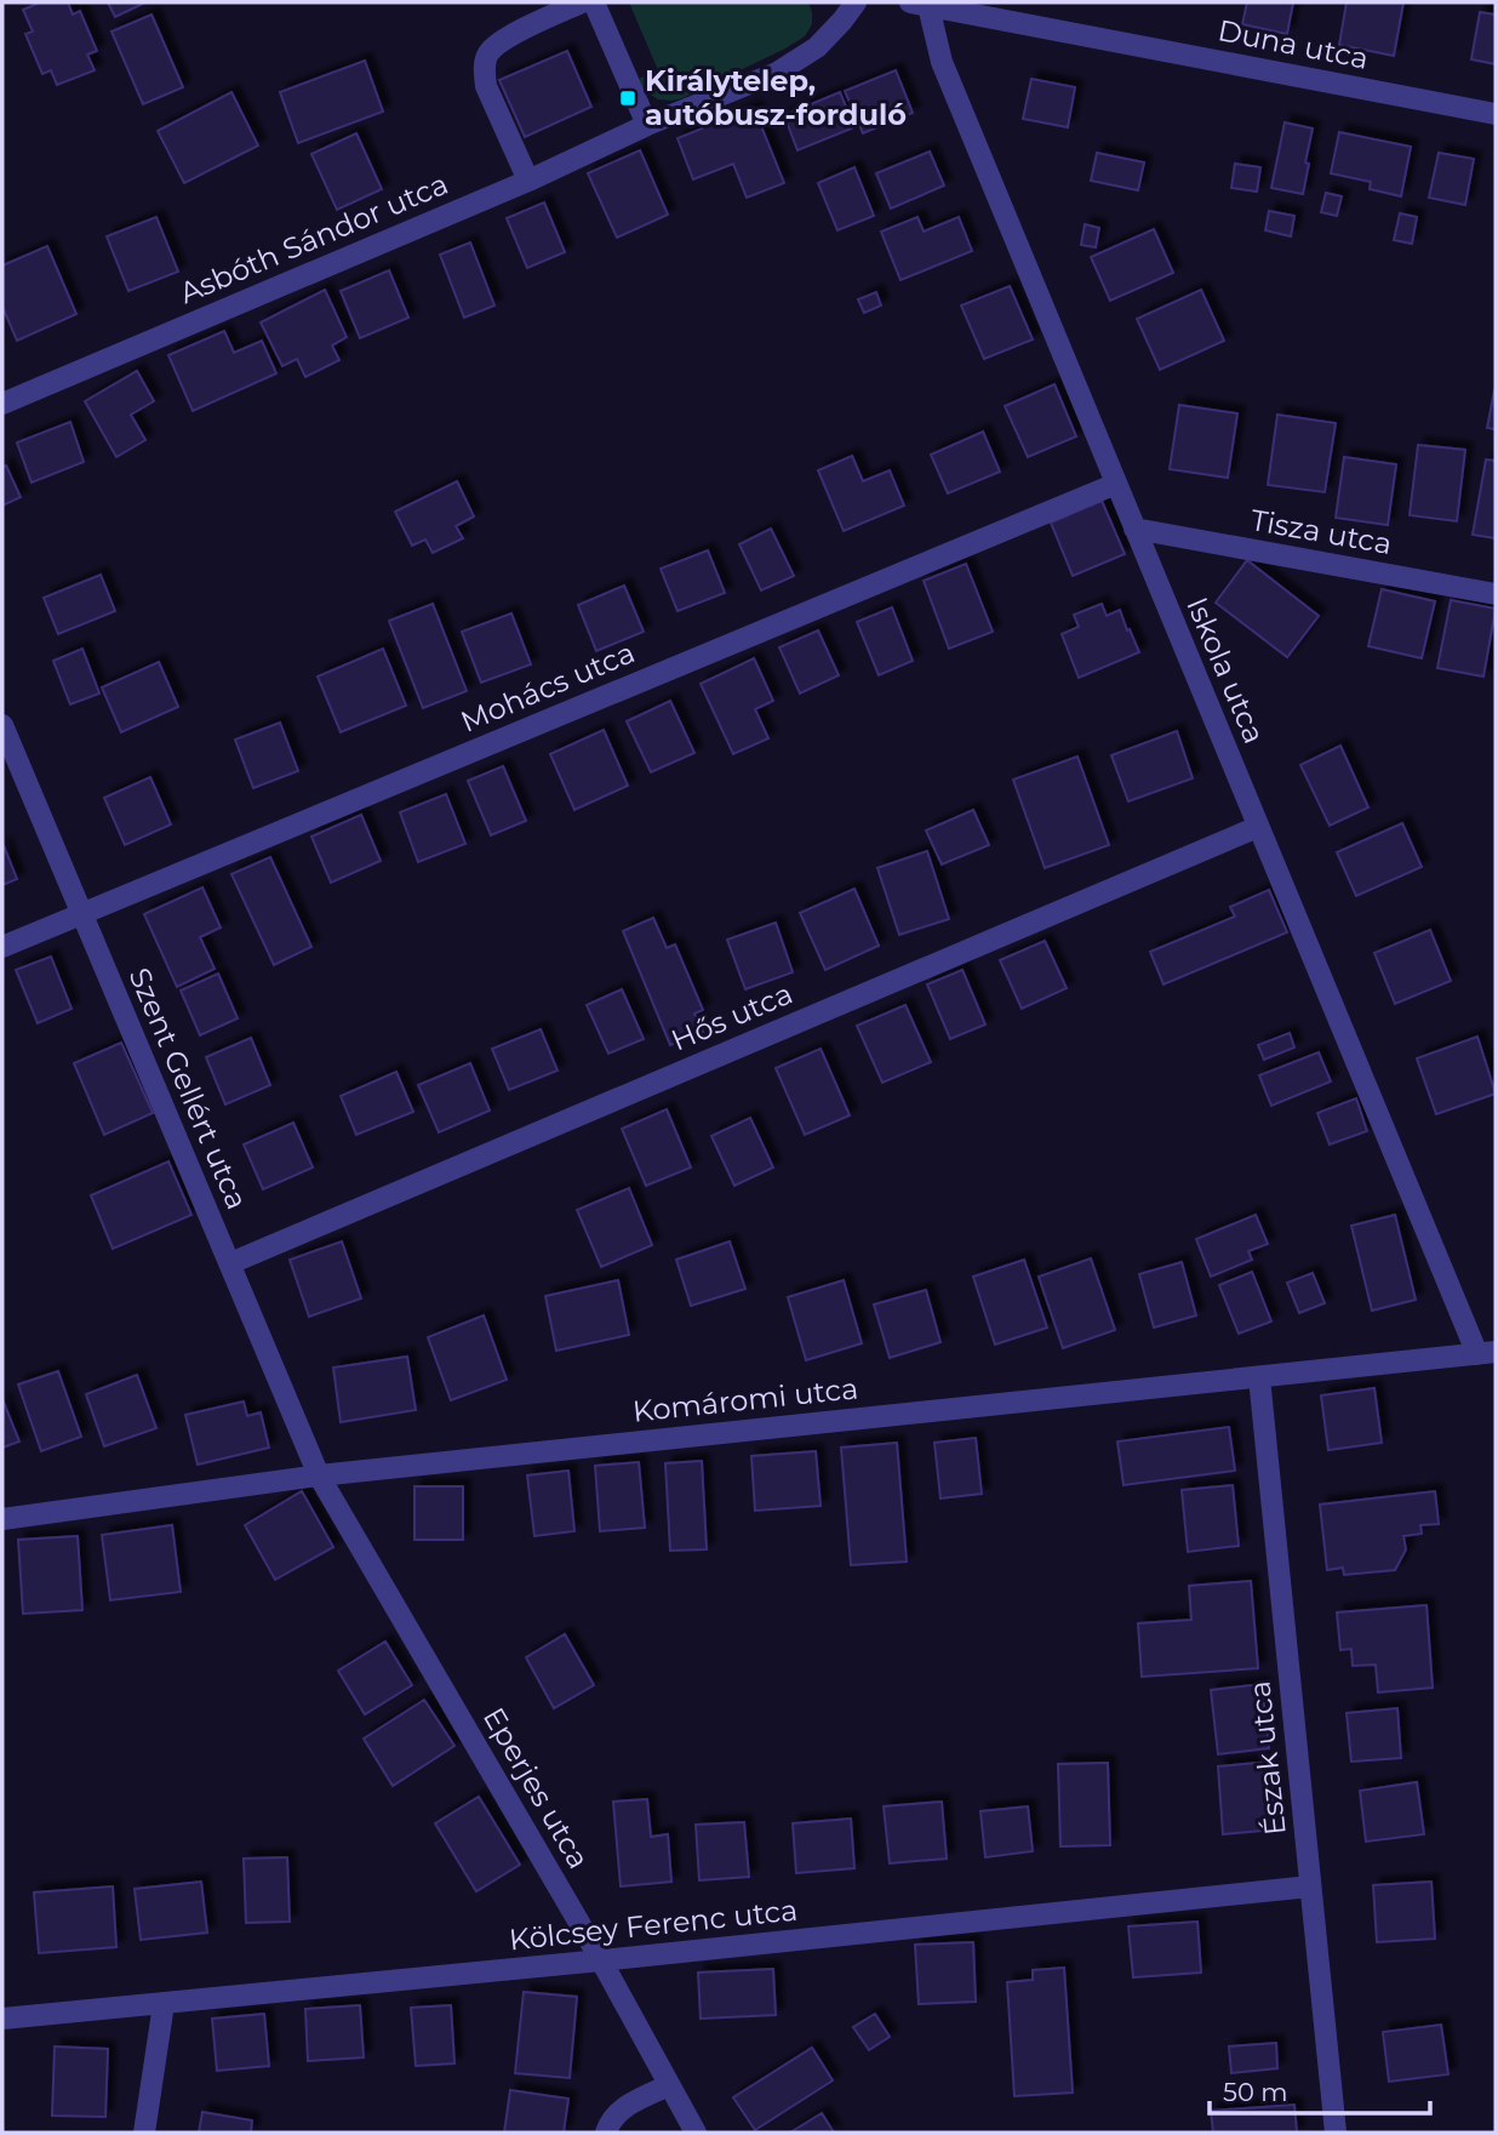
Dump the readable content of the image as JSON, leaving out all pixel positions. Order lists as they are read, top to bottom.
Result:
{
  "streets": {
    "street": [
      "Duna utca",
      "Asbóth Sándor utca",
      "Tisza utca",
      "Iskola utca",
      "Mohács utca",
      "Hős utca",
      "Szent Gellért utca",
      "Komáromi utca",
      "Észak utca",
      "Eperjes utca",
      "Kölcsey Ferenc utca"
    ]
  },
  "crossings": [
    ["Duna utca", "Iskola utca"],
    ["Tisza utca", "Iskola utca"],
    ["Iskola utca", "Mohács utca"],
    ["Iskola utca", "Hős utca"],
    ["Iskola utca", "Komáromi utca"],
    ["Mohács utca", "Szent Gellért utca"],
    ["Hős utca", "Szent Gellért utca"],
    ["Szent Gellért utca", "Komáromi utca"],
    ["Szent Gellért utca", "Eperjes utca"],
    ["Komáromi utca", "Észak utca"],
    ["Komáromi utca", "Eperjes utca"],
    ["Észak utca", "Kölcsey Ferenc utca"],
    ["Eperjes utca", "Kölcsey Ferenc utca"]
  ],
  "places": {
    "transit": ["Királytelep, autóbusz-forduló"]
  },
  "scale_bar": "50 m"
}
